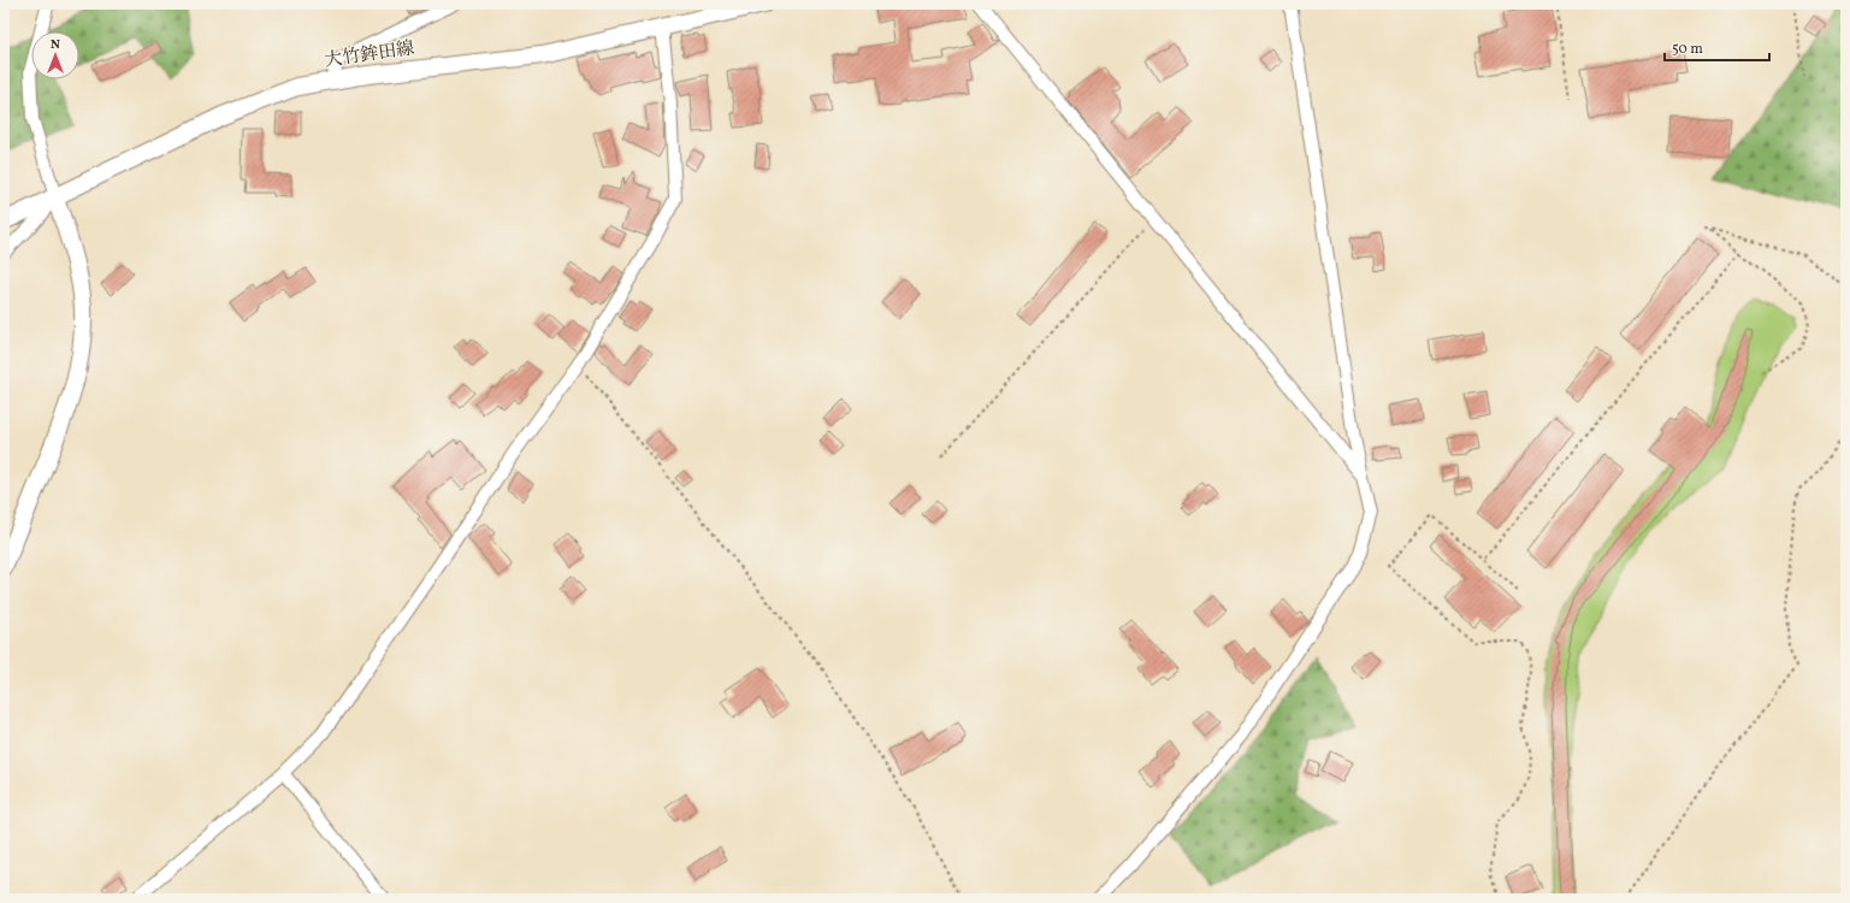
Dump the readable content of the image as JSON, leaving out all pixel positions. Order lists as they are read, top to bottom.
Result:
{
  "streets": {
    "main road": ["大竹鉾田線"]
  },
  "scale_bar": "50 m",
  "north": "top"
}
